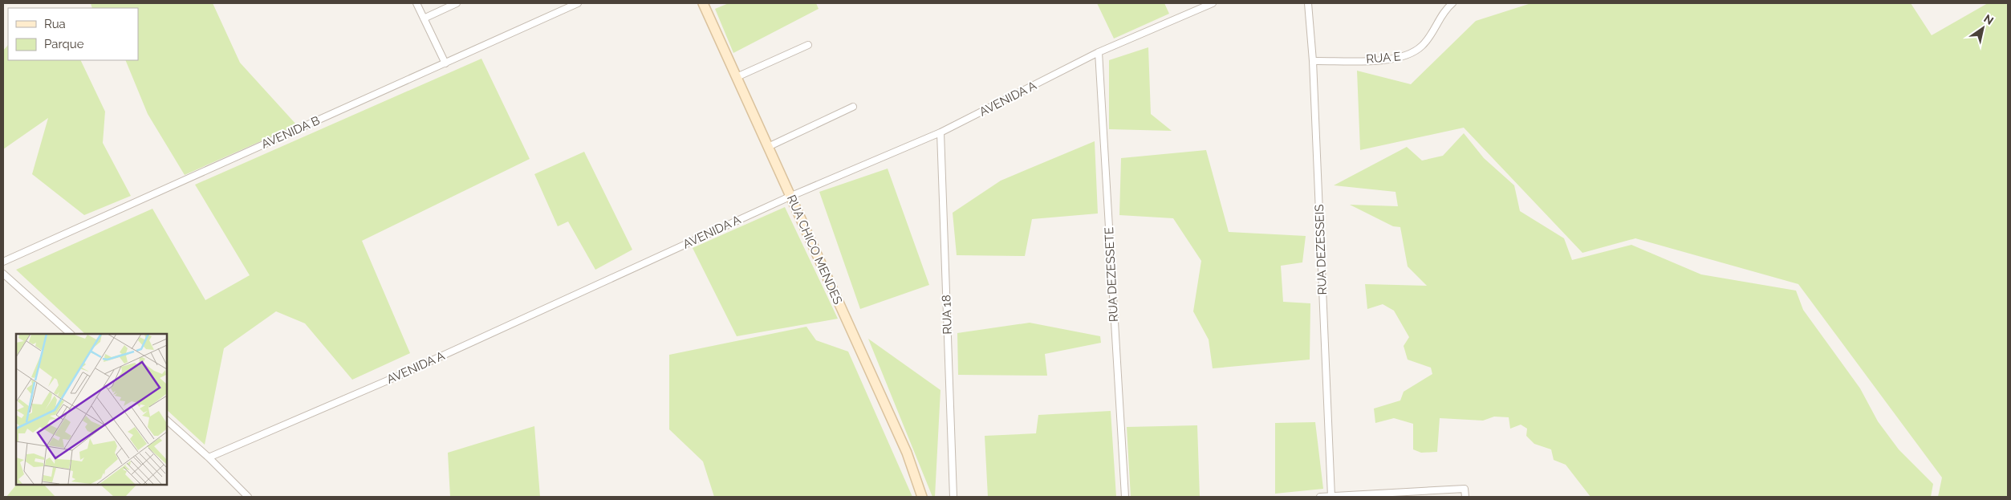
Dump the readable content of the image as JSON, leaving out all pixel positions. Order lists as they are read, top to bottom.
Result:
{
  "streets": {
    "main road": ["RUA CHICO MENDES"],
    "street": [
      "RUA E",
      "AVENIDA A",
      "AVENIDA B",
      "RUA DEZESSEIS",
      "RUA DEZESSETE",
      "RUA 18"
    ]
  },
  "crossings": [
    ["RUA E", "RUA DEZESSEIS"],
    ["AVENIDA A", "RUA CHICO MENDES"],
    ["AVENIDA A", "RUA DEZESSETE"],
    ["AVENIDA A", "RUA 18"]
  ],
  "legend": ["Rua", "Parque"],
  "north": "top right"
}
